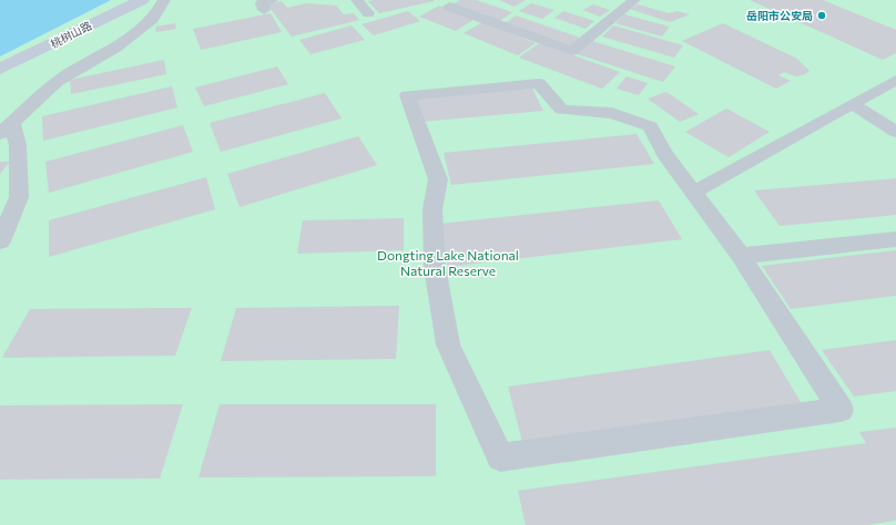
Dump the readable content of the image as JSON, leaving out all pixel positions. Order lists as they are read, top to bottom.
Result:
{
  "streets": {
    "street": ["桃树山路"]
  },
  "parks": ["Dongting Lake National Natural Reserve"],
  "places": ["岳阳市公安局"]
}
